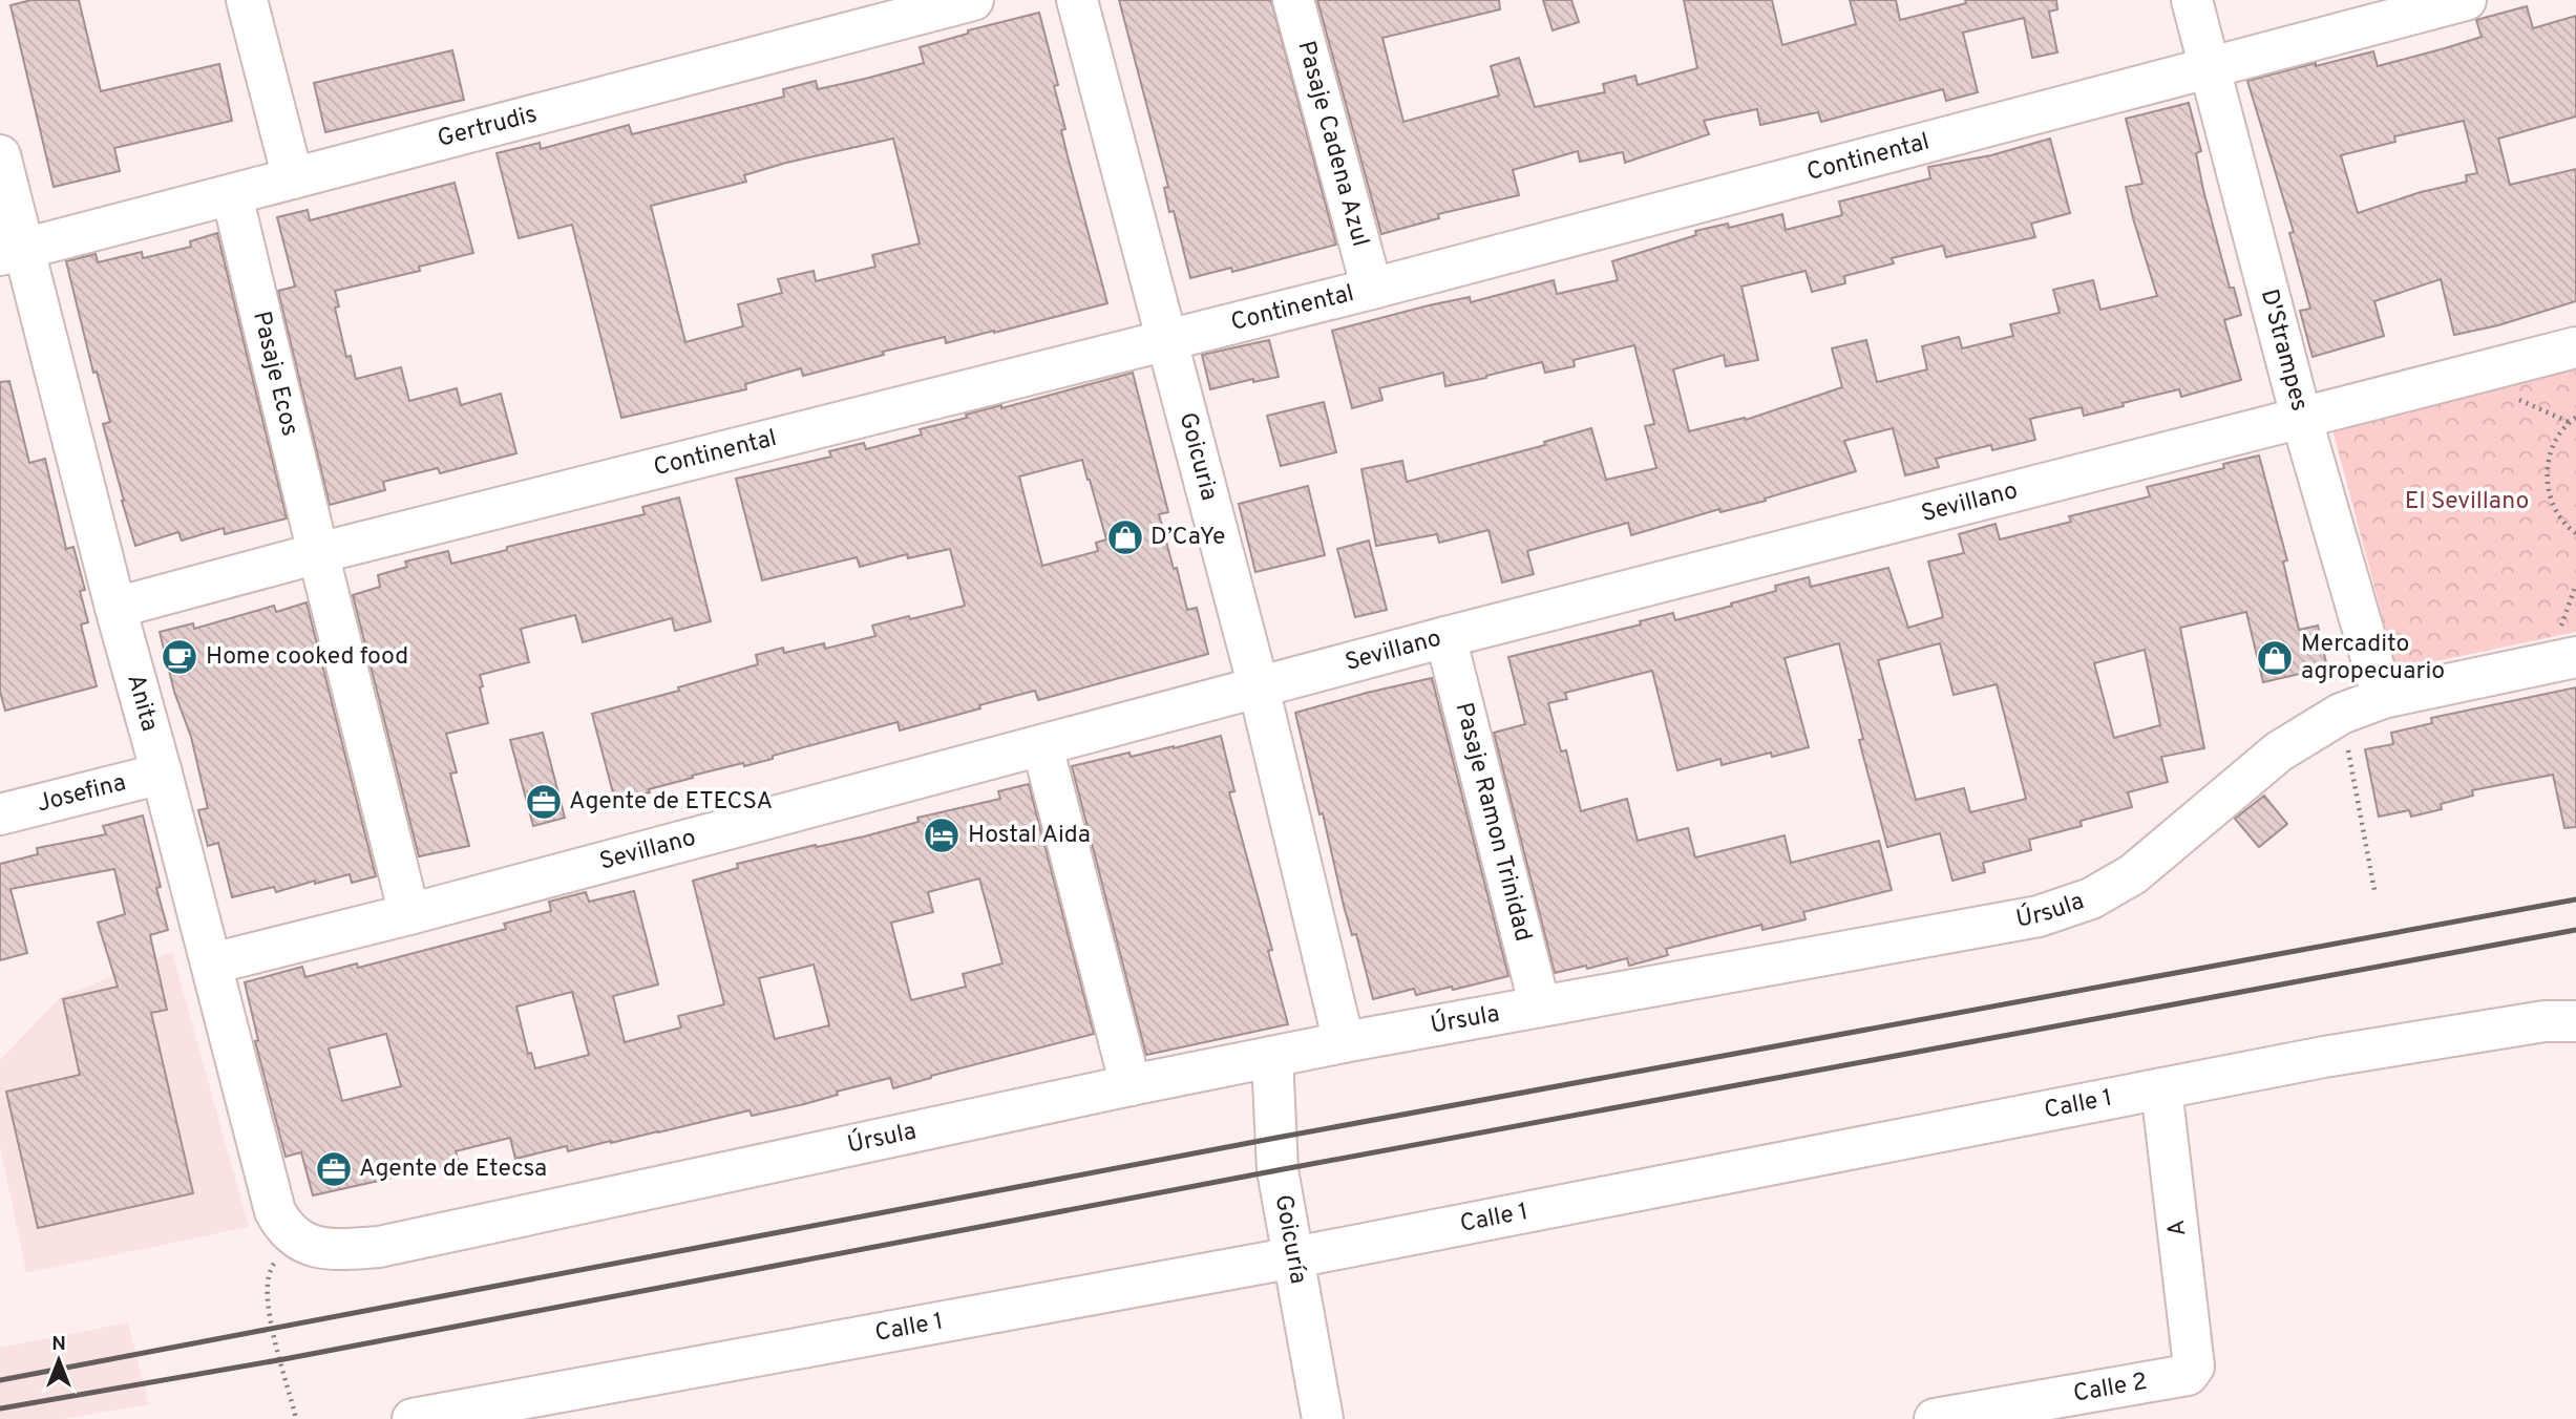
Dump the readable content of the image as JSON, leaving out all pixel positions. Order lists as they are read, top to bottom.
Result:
{
  "streets": {
    "street": [
      "Gertrudis",
      "Pasaje Cadena Azul",
      "Continental",
      "D'Strampes",
      "Pasaje Ecos",
      "Goicuria",
      "Sevillano",
      "Anita",
      "Josefina",
      "Pasaje Ramon Trinidad",
      "Úrsula",
      "Calle 1",
      "A",
      "Goicuría",
      "Calle 2"
    ]
  },
  "crossings": [
    ["Gertrudis", "Pasaje Ecos"],
    ["Gertrudis", "Anita"],
    ["Pasaje Cadena Azul", "Continental"],
    ["Continental", "D'Strampes"],
    ["Continental", "Pasaje Ecos"],
    ["Continental", "Goicuria"],
    ["Continental", "Anita"],
    ["D'Strampes", "Sevillano"],
    ["D'Strampes", "Úrsula"],
    ["Pasaje Ecos", "Sevillano"],
    ["Goicuria", "Sevillano"],
    ["Goicuria", "Úrsula"],
    ["Sevillano", "Anita"],
    ["Sevillano", "Pasaje Ramon Trinidad"],
    ["Anita", "Josefina"],
    ["Anita", "Úrsula"],
    ["Pasaje Ramon Trinidad", "Úrsula"],
    ["Úrsula", "Goicuría"],
    ["Calle 1", "A"],
    ["Calle 1", "Goicuría"],
    ["A", "Calle 2"]
  ],
  "parks": ["El Sevillano"],
  "places": {
    "shop": ["D’CaYe", "Mercadito agropecuario"],
    "cafe": ["Home cooked food"],
    "office": ["Agente de ETECSA", "Agente de Etecsa"],
    "hotel": ["Hostal Aida"]
  },
  "north": "top"
}
